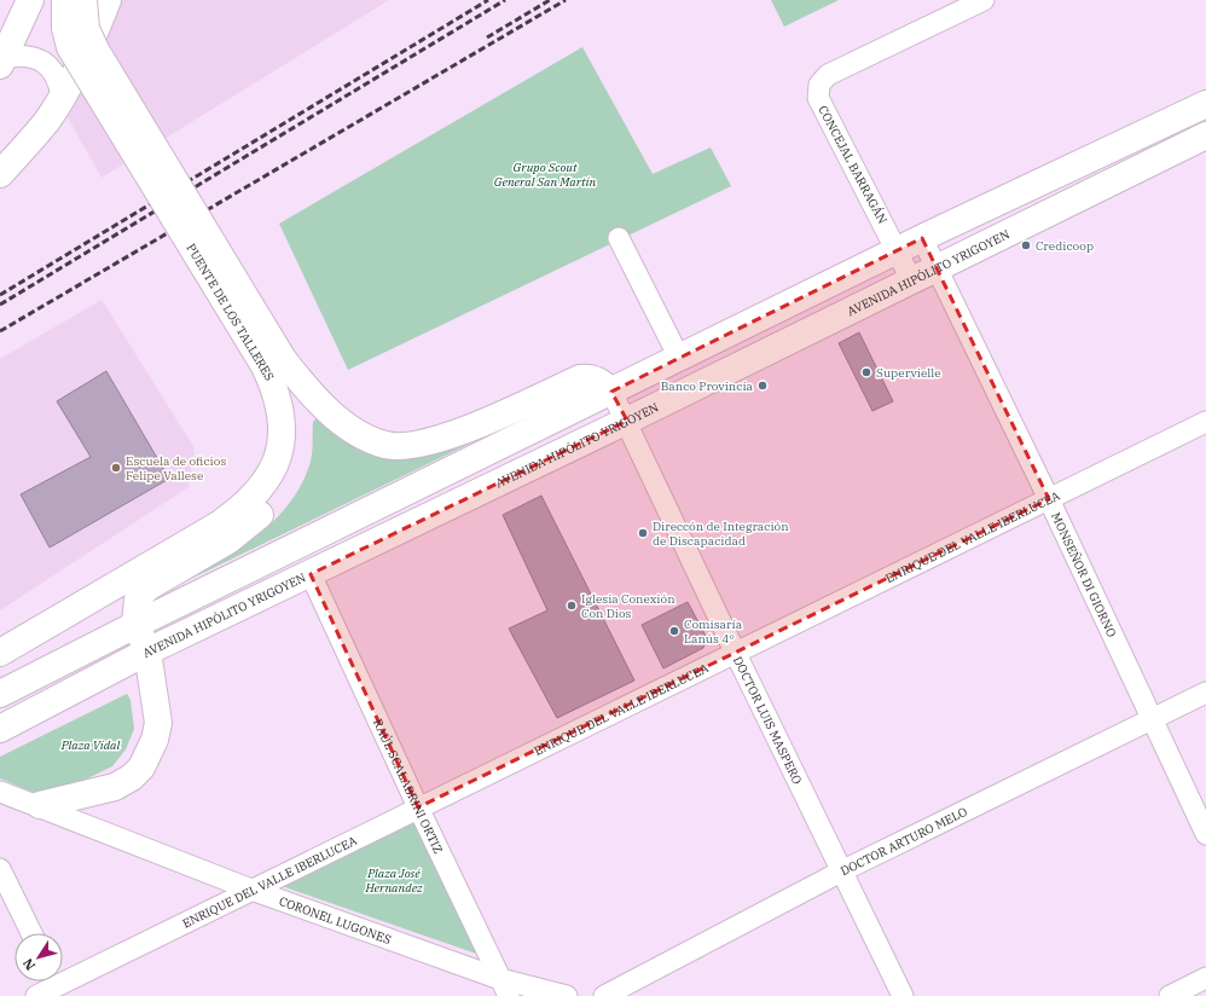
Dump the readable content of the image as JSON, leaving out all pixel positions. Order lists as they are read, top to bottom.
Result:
{
  "streets": {
    "main road": ["AVENIDA HIPÓLITO YRIGOYEN", "PUENTE DE LOS TALLERES"],
    "street": [
      "CONCEJAL BARRAGÁN",
      "ENRIQUE DEL VALLE IBERLUCEA",
      "MONSEÑOR DI GIORNO",
      "DOCTOR LUIS MASPERO",
      "RAÚL SCALABRINI ORTIZ",
      "DOCTOR ARTURO MELO",
      "CORONEL LUGONES"
    ]
  },
  "crossings": [
    ["CONCEJAL BARRAGÁN", "AVENIDA HIPÓLITO YRIGOYEN"],
    ["AVENIDA HIPÓLITO YRIGOYEN", "MONSEÑOR DI GIORNO"],
    ["AVENIDA HIPÓLITO YRIGOYEN", "DOCTOR LUIS MASPERO"],
    ["AVENIDA HIPÓLITO YRIGOYEN", "RAÚL SCALABRINI ORTIZ"],
    ["PUENTE DE LOS TALLERES", "DOCTOR LUIS MASPERO"],
    ["ENRIQUE DEL VALLE IBERLUCEA", "MONSEÑOR DI GIORNO"],
    ["ENRIQUE DEL VALLE IBERLUCEA", "DOCTOR LUIS MASPERO"],
    ["ENRIQUE DEL VALLE IBERLUCEA", "RAÚL SCALABRINI ORTIZ"],
    ["ENRIQUE DEL VALLE IBERLUCEA", "CORONEL LUGONES"],
    ["MONSEÑOR DI GIORNO", "DOCTOR ARTURO MELO"],
    ["DOCTOR LUIS MASPERO", "DOCTOR ARTURO MELO"],
    ["RAÚL SCALABRINI ORTIZ", "CORONEL LUGONES"]
  ],
  "parks": ["Grupo Scout General San Martín", "Plaza Vidal", "Plaza José Hernandez"],
  "places": [
    "Credicoop",
    "Supervielle",
    "Banco Provincia",
    "Escuela de oficios Felipe Vallese",
    "Direccón de Integración de Discapacidad",
    "Iglesia Conexión Con Dios",
    "Comisaría Lanús 4°"
  ],
  "north": "bottom left"
}
